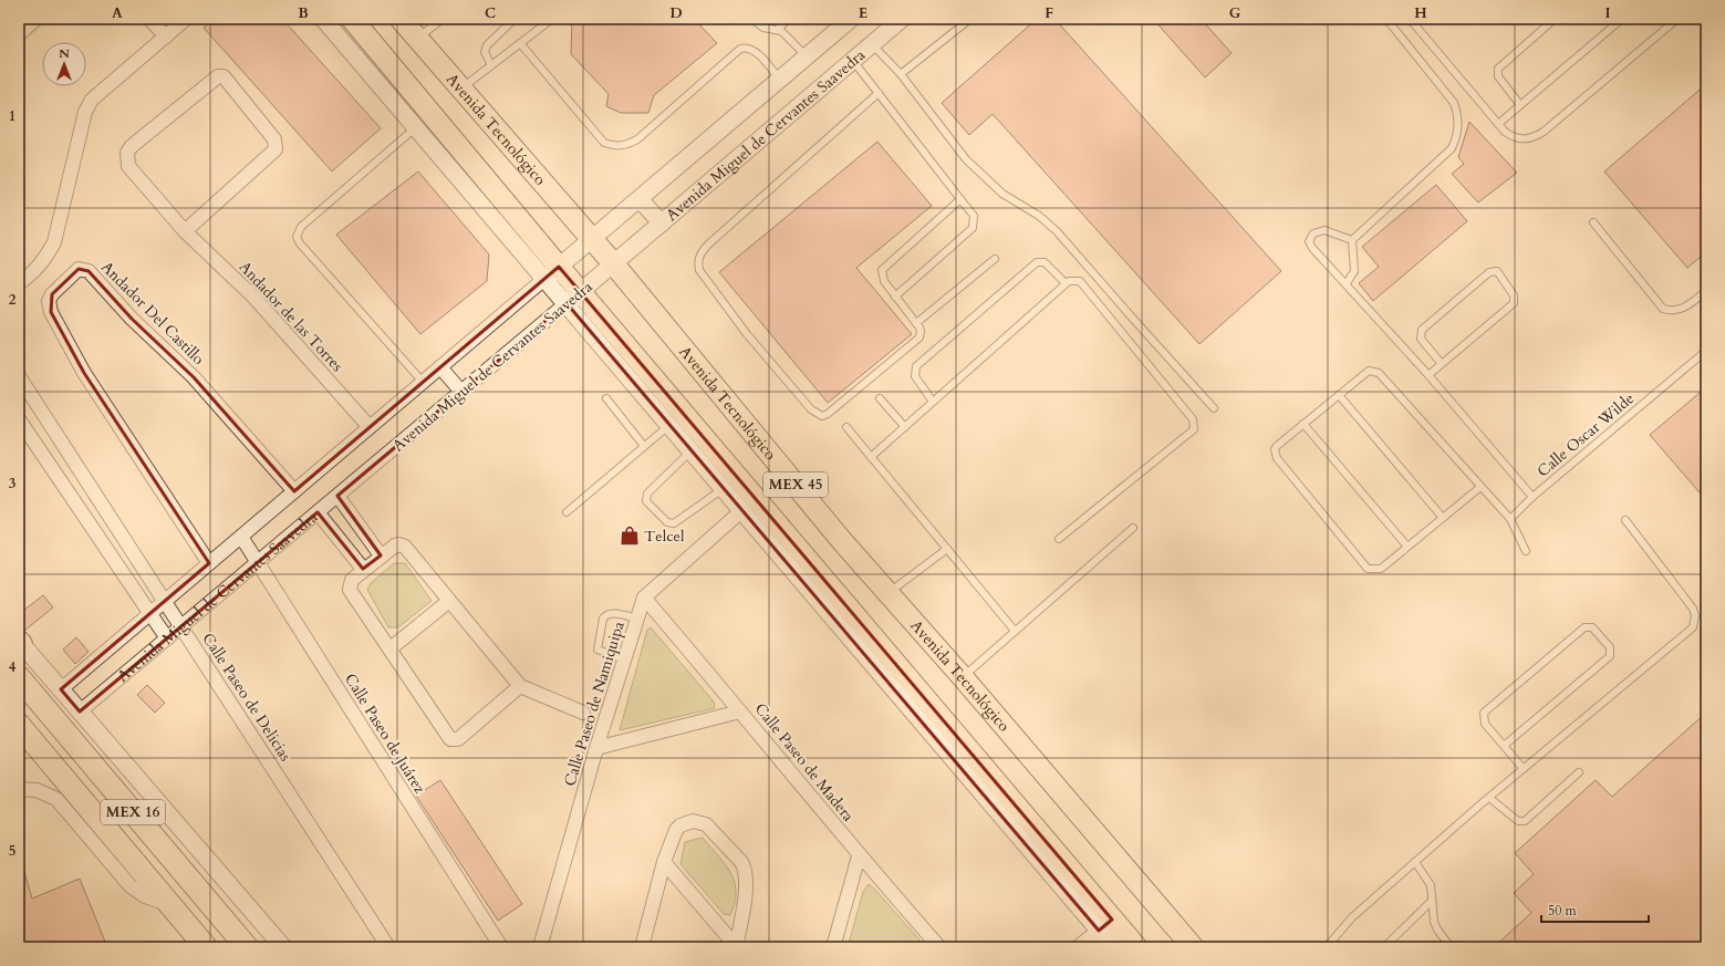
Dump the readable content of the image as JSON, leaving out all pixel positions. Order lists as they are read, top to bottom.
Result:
{
  "streets": {
    "highway": ["MEX 16"],
    "main road": ["Avenida Tecnológico", "MEX 45"],
    "street": [
      "Avenida Miguel de Cervantes Saavedra",
      "Andador Del Castillo",
      "Andador de las Torres",
      "Calle Paseo de Delicias",
      "Calle Paseo de Namiquipa",
      "Calle Paseo de Juárez",
      "Calle Paseo de Madera"
    ],
    "lane": ["Calle Oscar Wilde"]
  },
  "crossings": [
    ["Avenida Tecnológico", "Avenida Miguel de Cervantes Saavedra"],
    ["Avenida Miguel de Cervantes Saavedra", "Andador Del Castillo"],
    ["Avenida Miguel de Cervantes Saavedra", "Andador de las Torres"],
    ["Avenida Miguel de Cervantes Saavedra", "MEX 45"],
    ["Avenida Miguel de Cervantes Saavedra", "Calle Paseo de Delicias"],
    ["Avenida Miguel de Cervantes Saavedra", "Calle Paseo de Juárez"],
    ["Calle Paseo de Namiquipa", "Calle Paseo de Madera"]
  ],
  "places": {
    "shop": ["Telcel"]
  },
  "scale_bar": "50 m",
  "north": "top",
  "grid": {
    "columns": [
      "A",
      "B",
      "C",
      "D",
      "E",
      "F",
      "G",
      "H",
      "I"
    ],
    "rows": [
      "1",
      "2",
      "3",
      "4",
      "5"
    ]
  }
}
